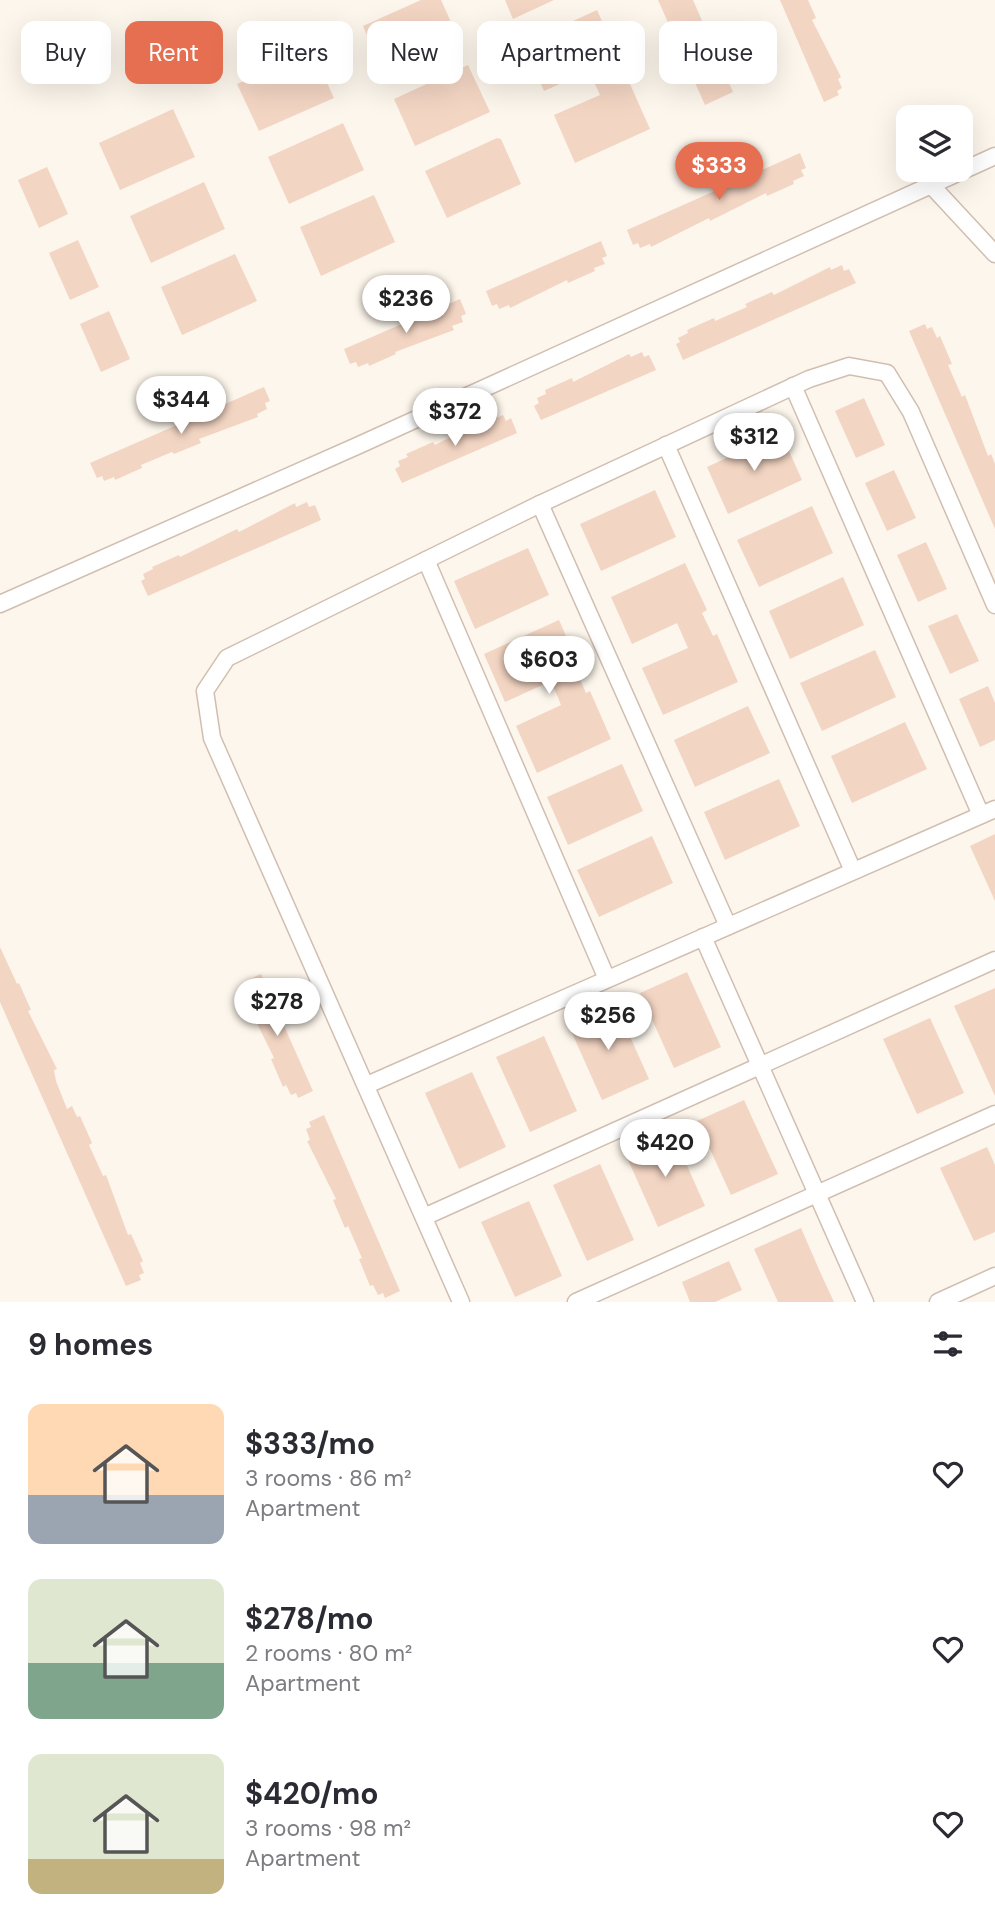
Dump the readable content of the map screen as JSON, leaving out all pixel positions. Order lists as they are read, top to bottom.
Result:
{
  "page": {
    "chip": [
      "Buy",
      "Rent",
      "Filters",
      "New",
      "Apartment",
      "House"
    ],
    "price": [
      "$333",
      "$236",
      "$344",
      "$372",
      "$312",
      "$603",
      "$278",
      "$256",
      "$420"
    ],
    "heading": "9 homes",
    "list": [
      {
        "name": "$333/mo",
        "note": "3 rooms · 86 m² · Apartment"
      },
      {
        "name": "$278/mo",
        "note": "2 rooms · 80 m² · Apartment"
      },
      {
        "name": "$420/mo",
        "note": "3 rooms · 98 m² · Apartment"
      }
    ]
  }
}
